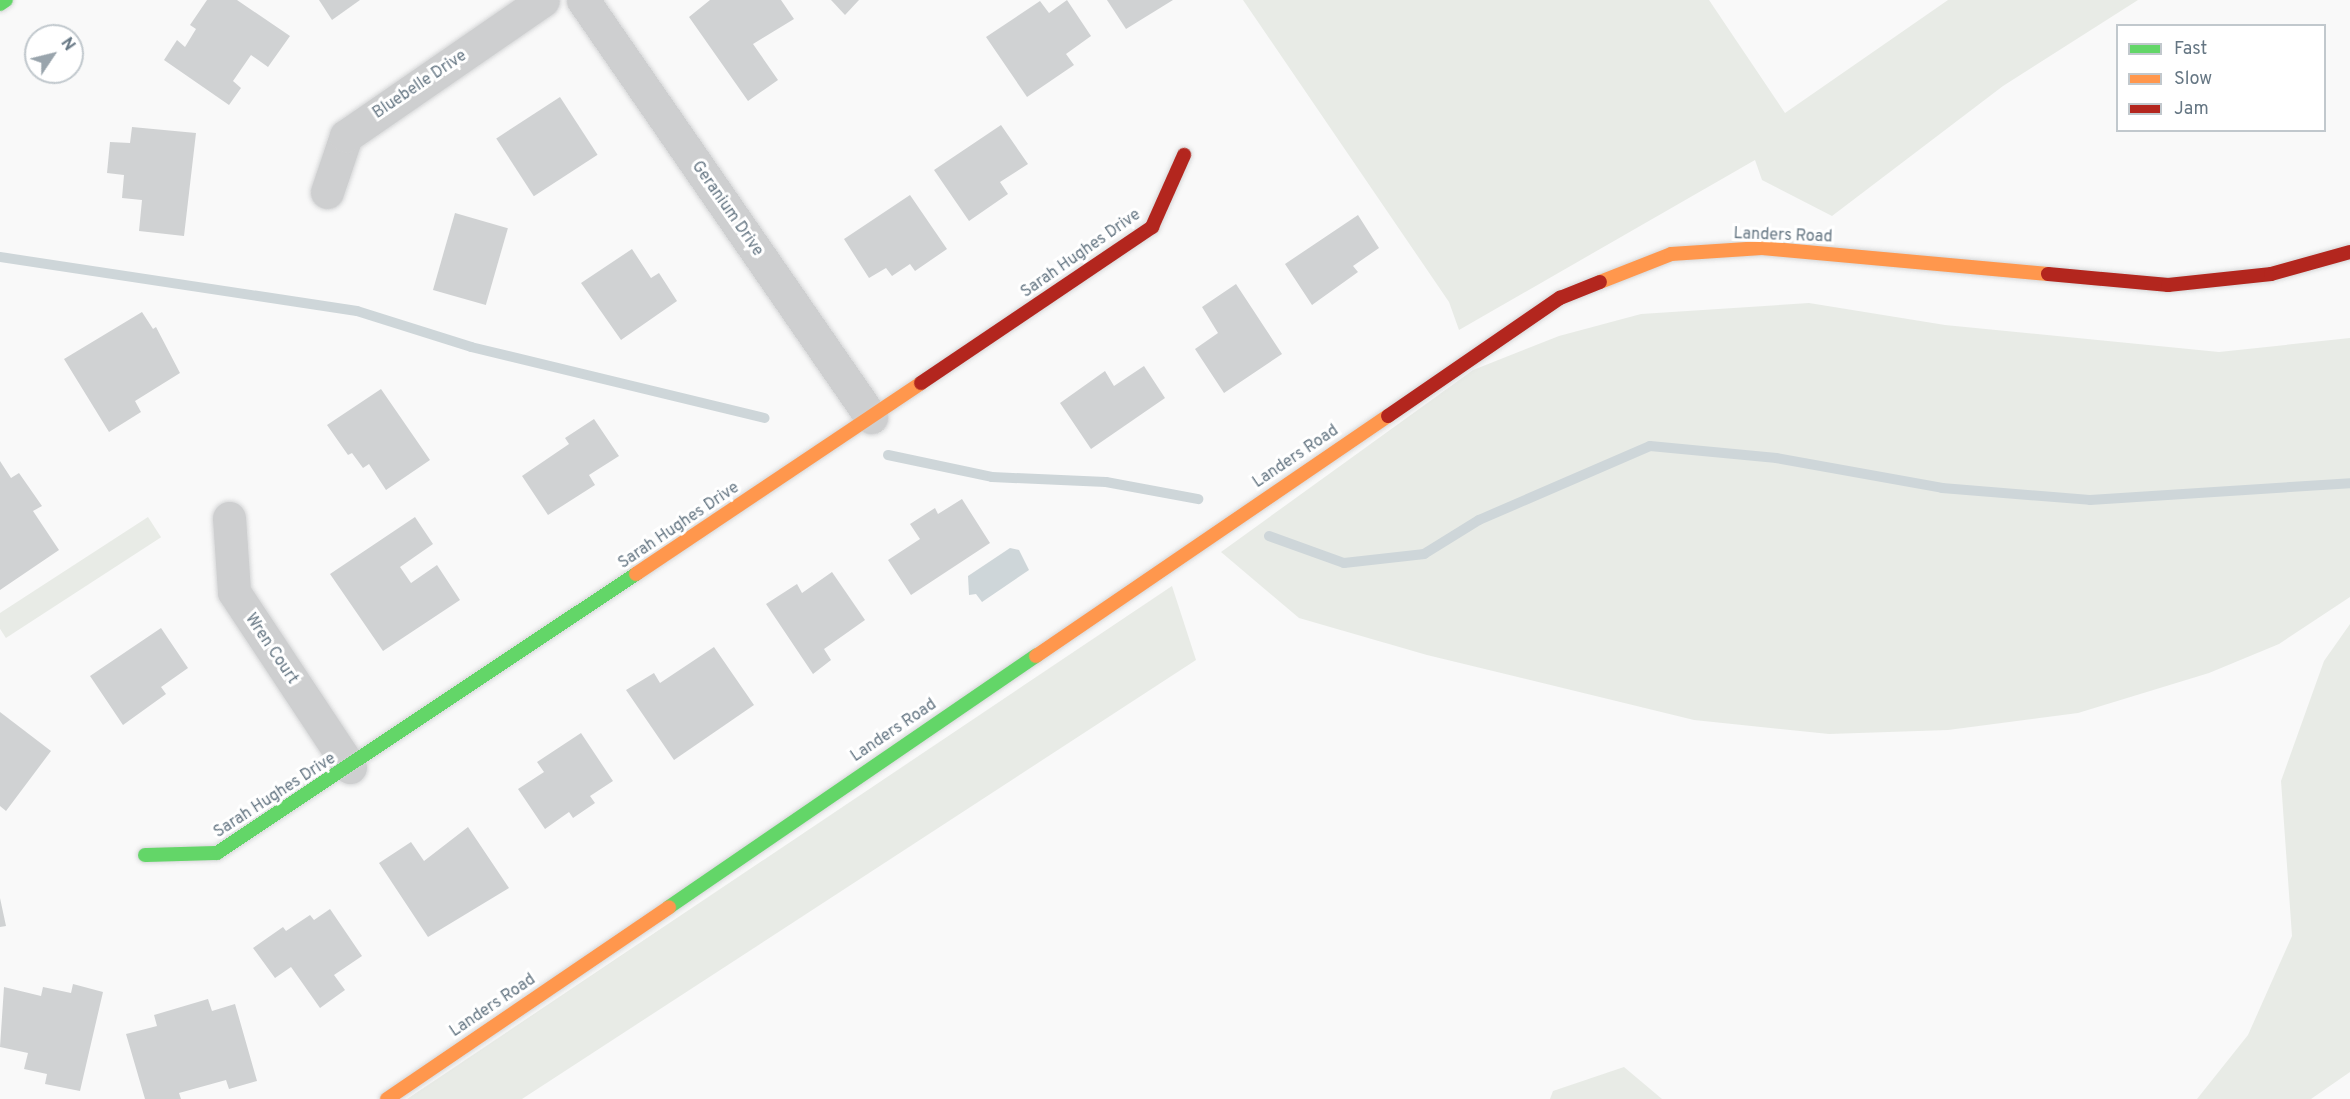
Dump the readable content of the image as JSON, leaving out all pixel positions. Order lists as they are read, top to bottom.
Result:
{
  "streets": {
    "street": [
      "Bluebelle Drive",
      "Geranium Drive",
      "Landers Road",
      "Sarah Hughes Drive",
      "Wren Court"
    ]
  },
  "crossings": [
    ["Geranium Drive", "Sarah Hughes Drive"],
    ["Sarah Hughes Drive", "Wren Court"]
  ],
  "legend": ["Fast", "Slow", "Jam"],
  "north": "top right"
}
